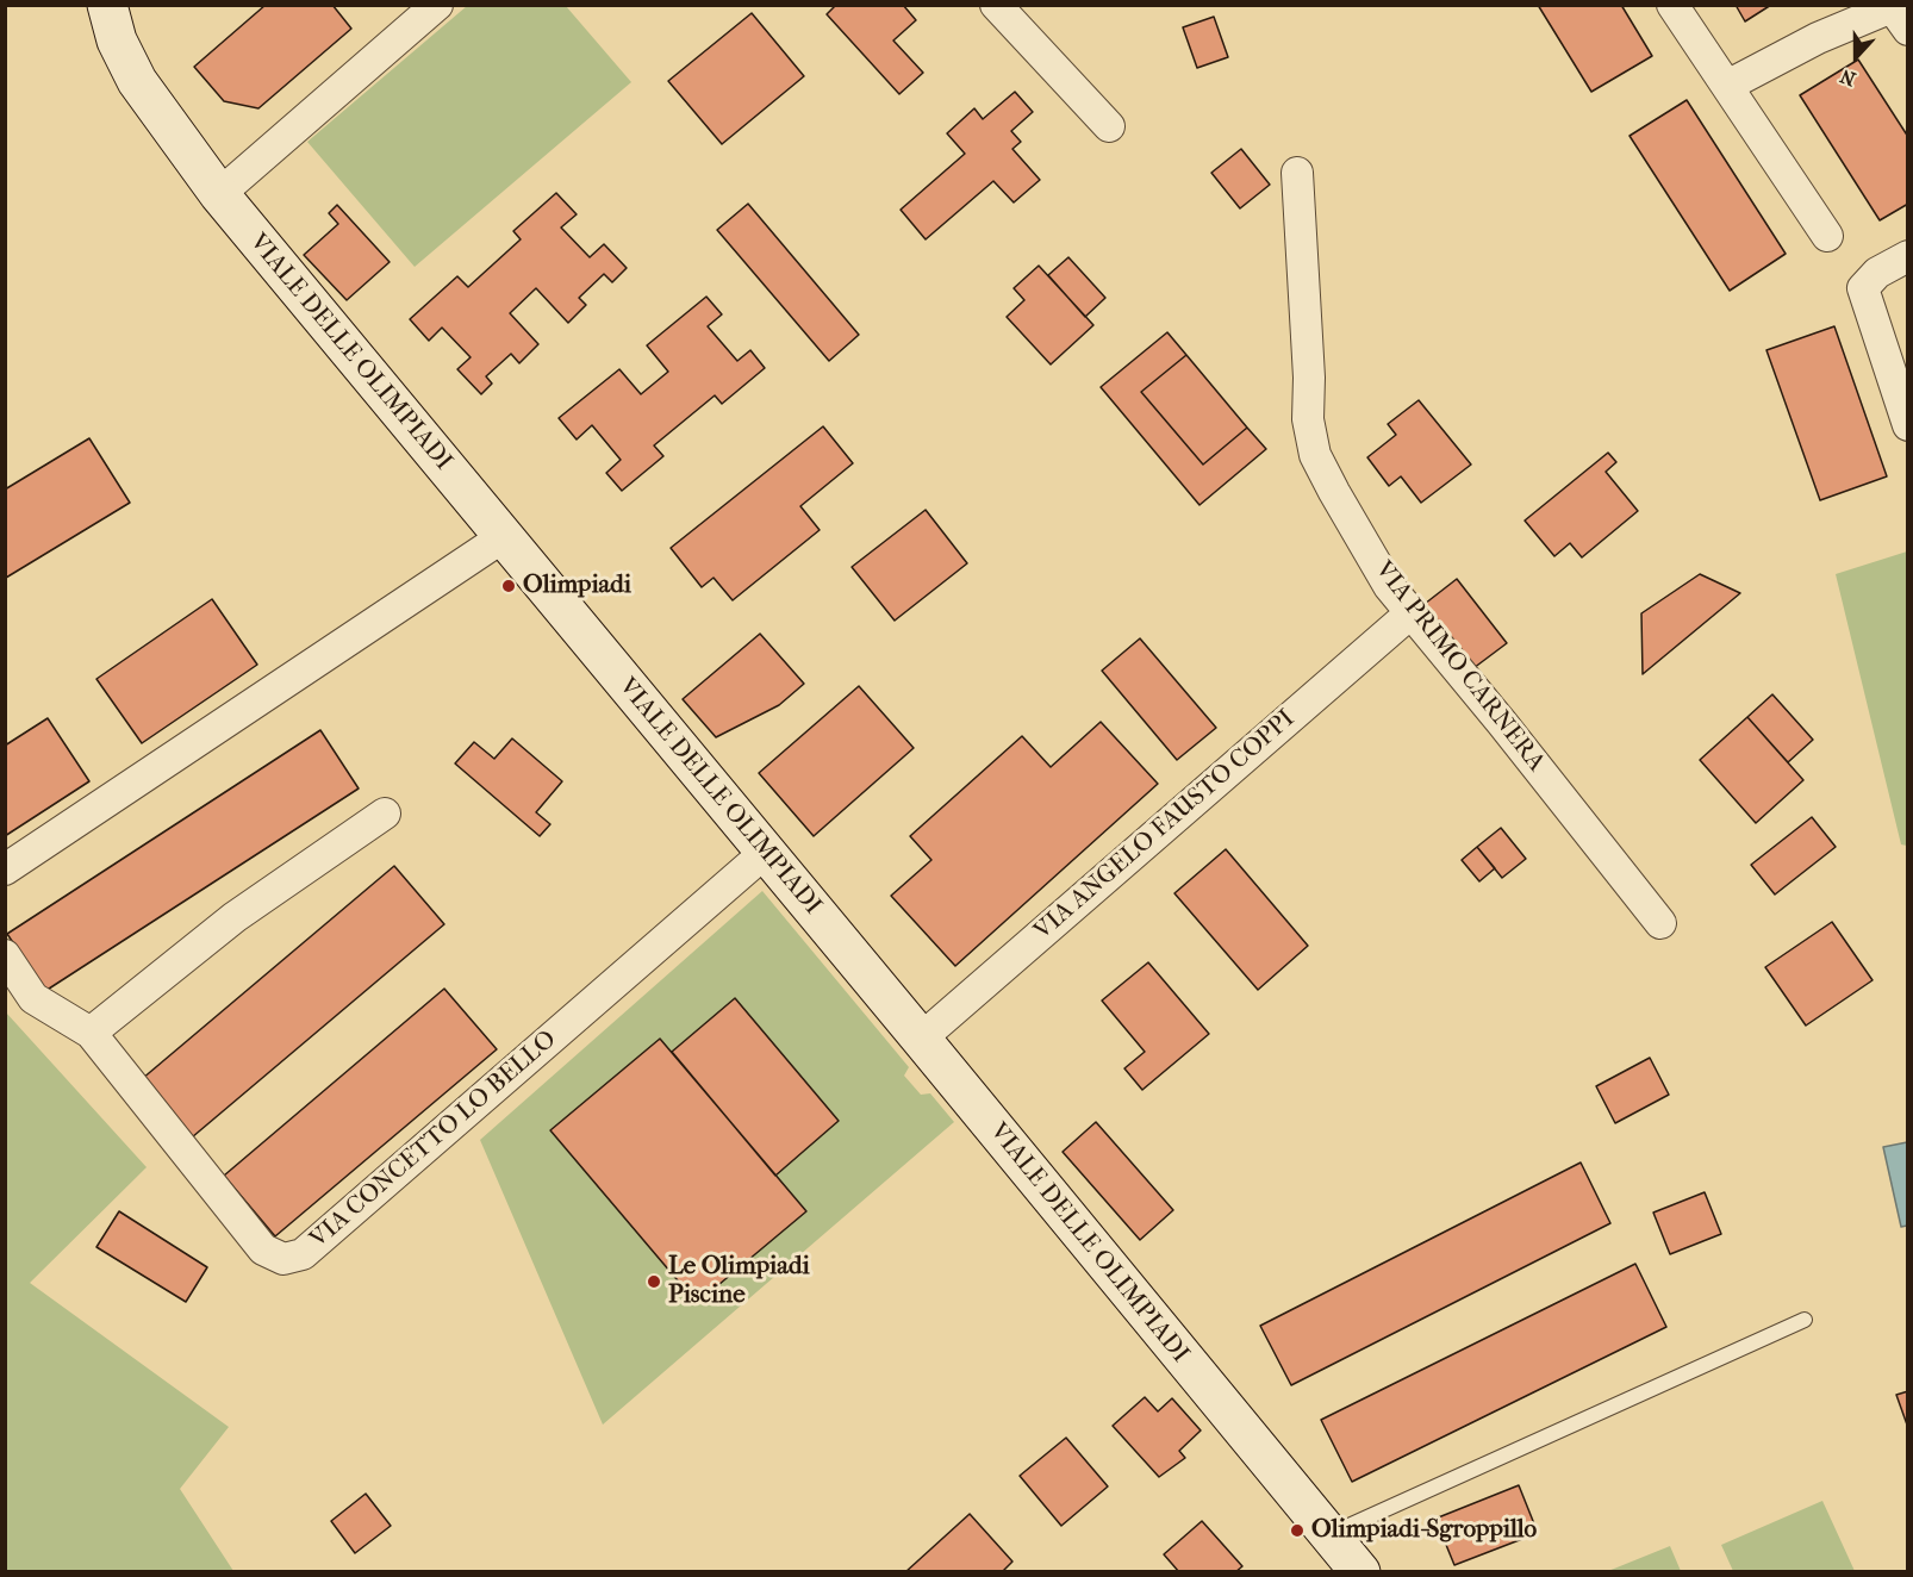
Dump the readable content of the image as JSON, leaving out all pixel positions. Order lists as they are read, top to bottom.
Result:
{
  "streets": {
    "street": [
      "VIALE DELLE OLIMPIADI",
      "VIA PRIMO CARNERA",
      "VIA ANGELO FAUSTO COPPI",
      "VIA CONCETTO LO BELLO"
    ]
  },
  "crossings": [
    ["VIALE DELLE OLIMPIADI", "VIA ANGELO FAUSTO COPPI"],
    ["VIALE DELLE OLIMPIADI", "VIA CONCETTO LO BELLO"],
    ["VIA PRIMO CARNERA", "VIA ANGELO FAUSTO COPPI"]
  ],
  "places": ["Olimpiadi", "Le Olimpiadi Piscine", "Olimpiadi-Sgroppillo"],
  "north": "bottom"
}
